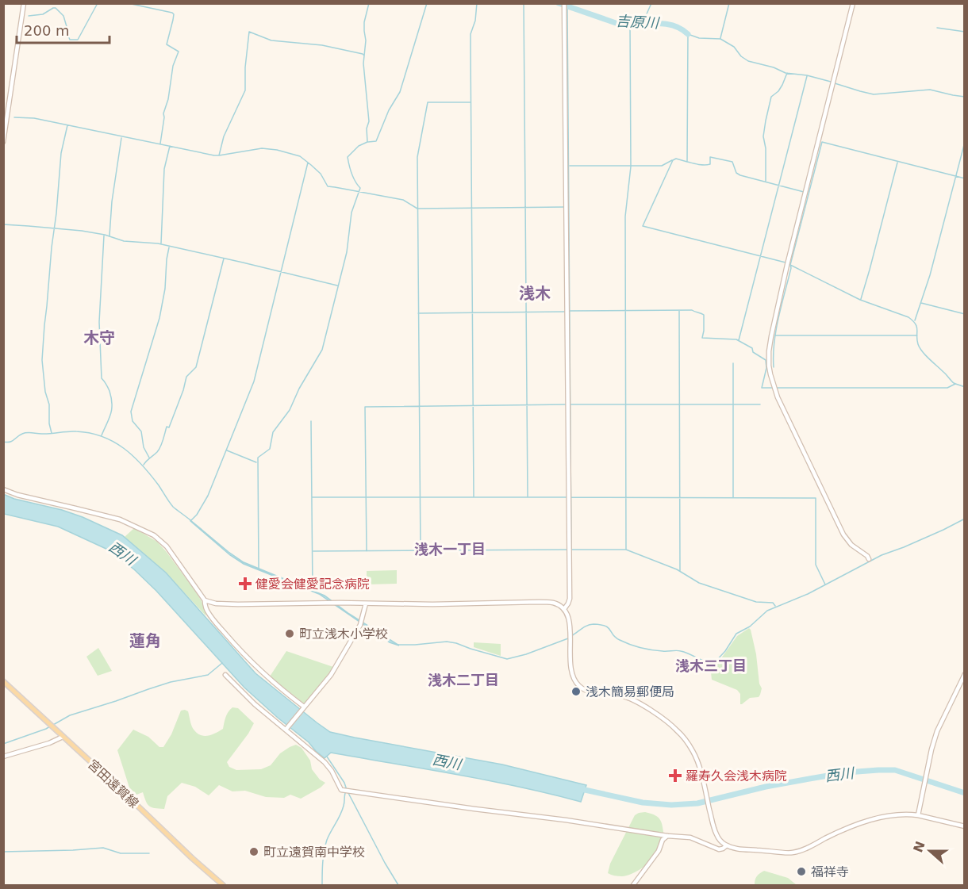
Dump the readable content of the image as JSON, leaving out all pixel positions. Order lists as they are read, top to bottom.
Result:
{
  "streets": {
    "main road": ["宮田遠賀線"]
  },
  "districts": [
    "浅木",
    "木守",
    "浅木一丁目",
    "蓮角",
    "浅木三丁目",
    "浅木二丁目"
  ],
  "water": ["吉原川", "西川"],
  "places": {
    "health": ["健愛会健愛記念病院", "羅寿久会浅木病院"],
    "other": [
      "町立浅木小学校",
      "浅木簡易郵便局",
      "町立遠賀南中学校",
      "福祥寺"
    ]
  },
  "scale_bar": "200 m",
  "north": "left"
}
